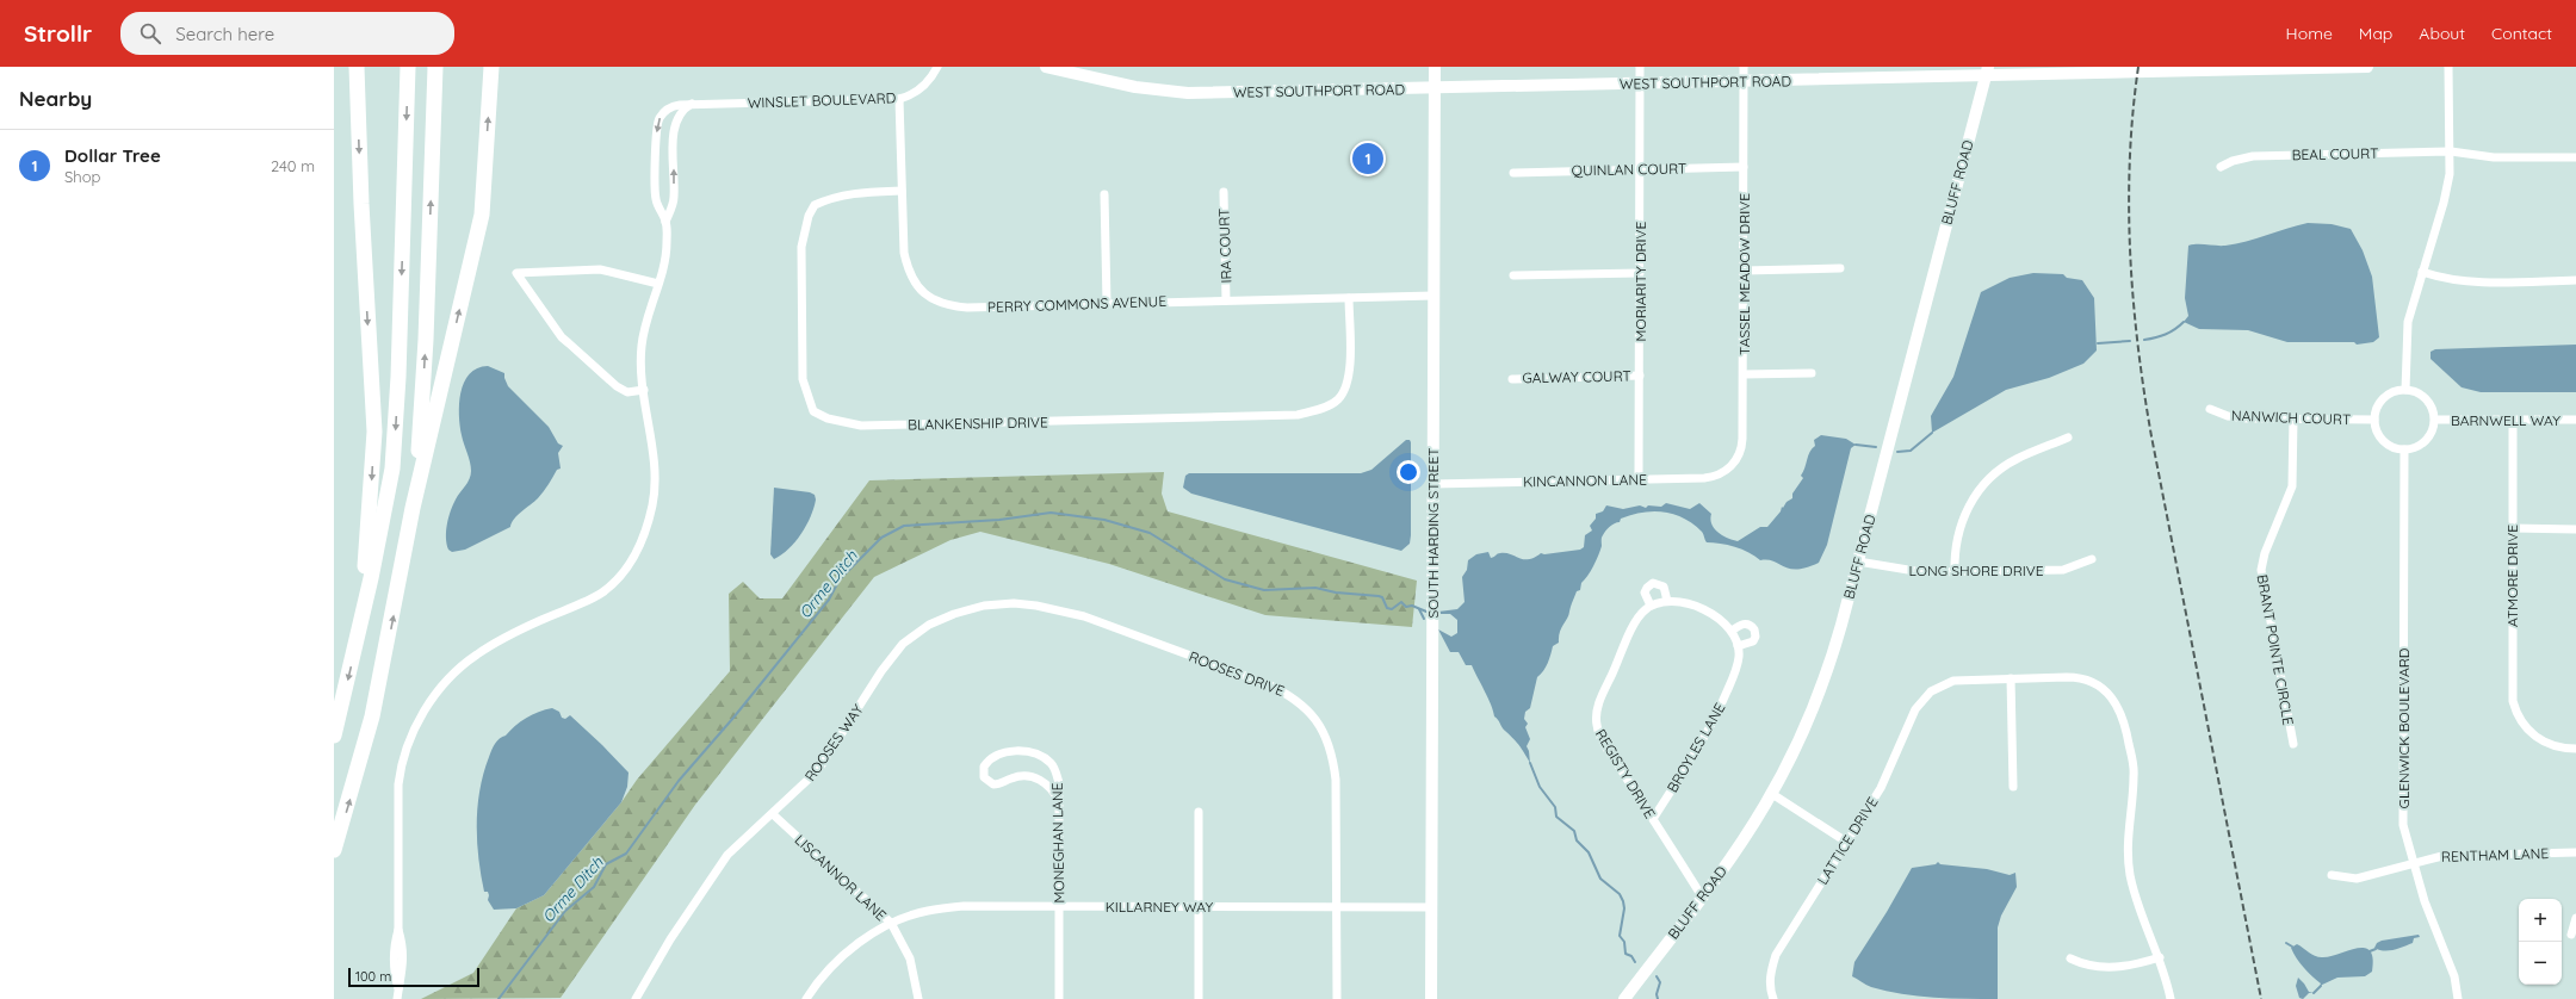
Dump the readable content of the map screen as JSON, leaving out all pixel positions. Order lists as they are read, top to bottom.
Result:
{
  "streets": {
    "main road": ["WEST SOUTHPORT ROAD", "BLUFF ROAD", "SOUTH HARDING STREET"],
    "street": [
      "WINSLET BOULEVARD",
      "BEAL COURT",
      "QUINLAN COURT",
      "IRA COURT",
      "TASSEL MEADOW DRIVE",
      "MORIARITY DRIVE",
      "PERRY COMMONS AVENUE",
      "GALWAY COURT",
      "NANWICH COURT",
      "BARNWELL WAY",
      "BLANKENSHIP DRIVE",
      "KINCANNON LANE",
      "LONG SHORE DRIVE",
      "ATMORE DRIVE",
      "BRANT POINTE CIRCLE",
      "ROOSES DRIVE",
      "GLENWICK BOULEVARD",
      "ROOSES WAY",
      "BROYLES LANE",
      "REGISTY DRIVE",
      "LATTICE DRIVE",
      "MONEGHAN LANE",
      "RENTHAM LANE",
      "LISCANNOR LANE",
      "KILLARNEY WAY"
    ]
  },
  "crossings": [
    ["WEST SOUTHPORT ROAD", "BLUFF ROAD"],
    ["WEST SOUTHPORT ROAD", "TASSEL MEADOW DRIVE"],
    ["WEST SOUTHPORT ROAD", "MORIARITY DRIVE"],
    ["WEST SOUTHPORT ROAD", "SOUTH HARDING STREET"],
    ["WINSLET BOULEVARD", "PERRY COMMONS AVENUE"],
    ["QUINLAN COURT", "TASSEL MEADOW DRIVE"],
    ["QUINLAN COURT", "MORIARITY DRIVE"],
    ["BLUFF ROAD", "LONG SHORE DRIVE"],
    ["BLUFF ROAD", "REGISTY DRIVE"],
    ["IRA COURT", "PERRY COMMONS AVENUE"],
    ["TASSEL MEADOW DRIVE", "KINCANNON LANE"],
    ["MORIARITY DRIVE", "GALWAY COURT"],
    ["MORIARITY DRIVE", "KINCANNON LANE"],
    ["PERRY COMMONS AVENUE", "BLANKENSHIP DRIVE"],
    ["PERRY COMMONS AVENUE", "SOUTH HARDING STREET"],
    ["NANWICH COURT", "BARNWELL WAY"],
    ["NANWICH COURT", "BRANT POINTE CIRCLE"],
    ["NANWICH COURT", "GLENWICK BOULEVARD"],
    ["BARNWELL WAY", "ATMORE DRIVE"],
    ["BARNWELL WAY", "GLENWICK BOULEVARD"],
    ["KINCANNON LANE", "SOUTH HARDING STREET"],
    ["SOUTH HARDING STREET", "KILLARNEY WAY"],
    ["ROOSES DRIVE", "ROOSES WAY"],
    ["ROOSES DRIVE", "KILLARNEY WAY"],
    ["GLENWICK BOULEVARD", "RENTHAM LANE"],
    ["ROOSES WAY", "LISCANNOR LANE"],
    ["BROYLES LANE", "REGISTY DRIVE"],
    ["MONEGHAN LANE", "KILLARNEY WAY"],
    ["LISCANNOR LANE", "KILLARNEY WAY"]
  ],
  "water": ["Orme Ditch"],
  "scale_bar": "100 m",
  "page": {
    "header": "Strollr",
    "search": "Search here",
    "nav": [
      "Home",
      "Map",
      "About",
      "Contact"
    ],
    "heading": "Nearby",
    "list": [
      {
        "mark": "1",
        "name": "Dollar Tree",
        "note": "Shop",
        "value": "240 m"
      }
    ],
    "pins": "1",
    "map_buttons": ["+", "−"],
    "scale": "100 m"
  }
}
